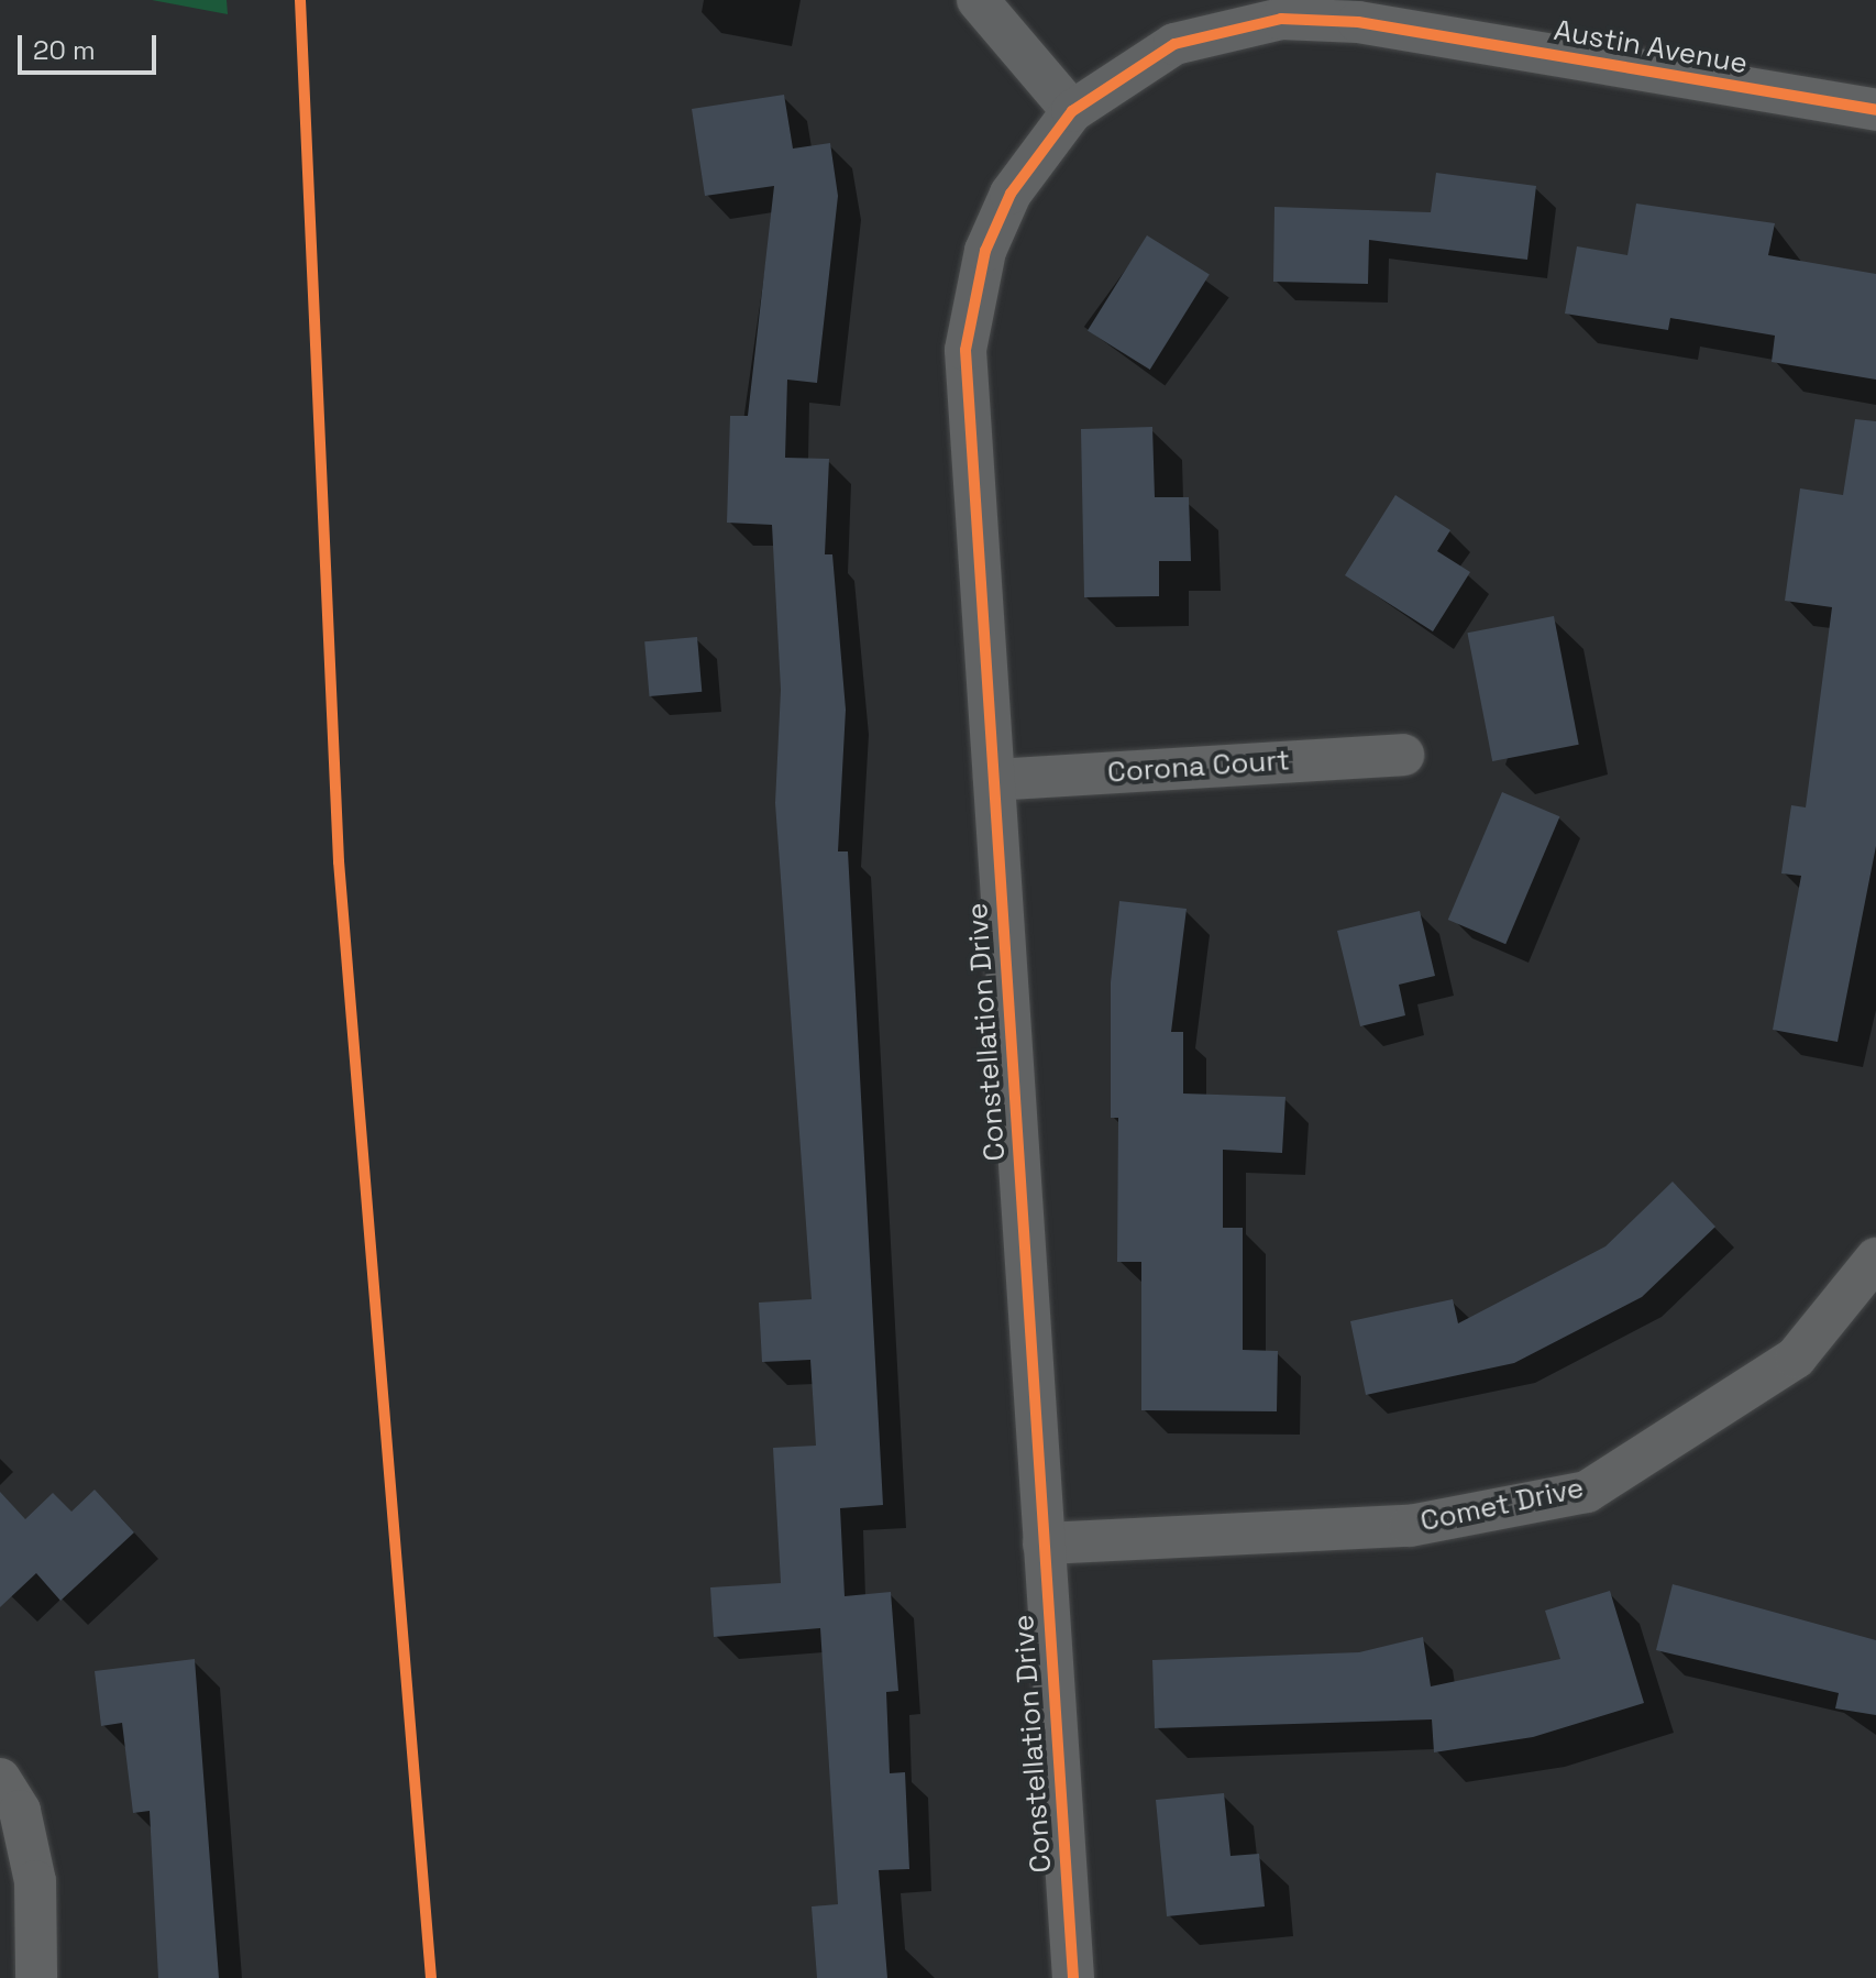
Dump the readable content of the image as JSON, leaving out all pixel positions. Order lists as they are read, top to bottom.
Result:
{
  "streets": {
    "street": [
      "Austin Avenue",
      "Corona Court",
      "Constellation Drive",
      "Comet Drive"
    ]
  },
  "crossings": [
    ["Austin Avenue", "Constellation Drive"],
    ["Corona Court", "Constellation Drive"],
    ["Constellation Drive", "Comet Drive"]
  ],
  "scale_bar": "20 m"
}
